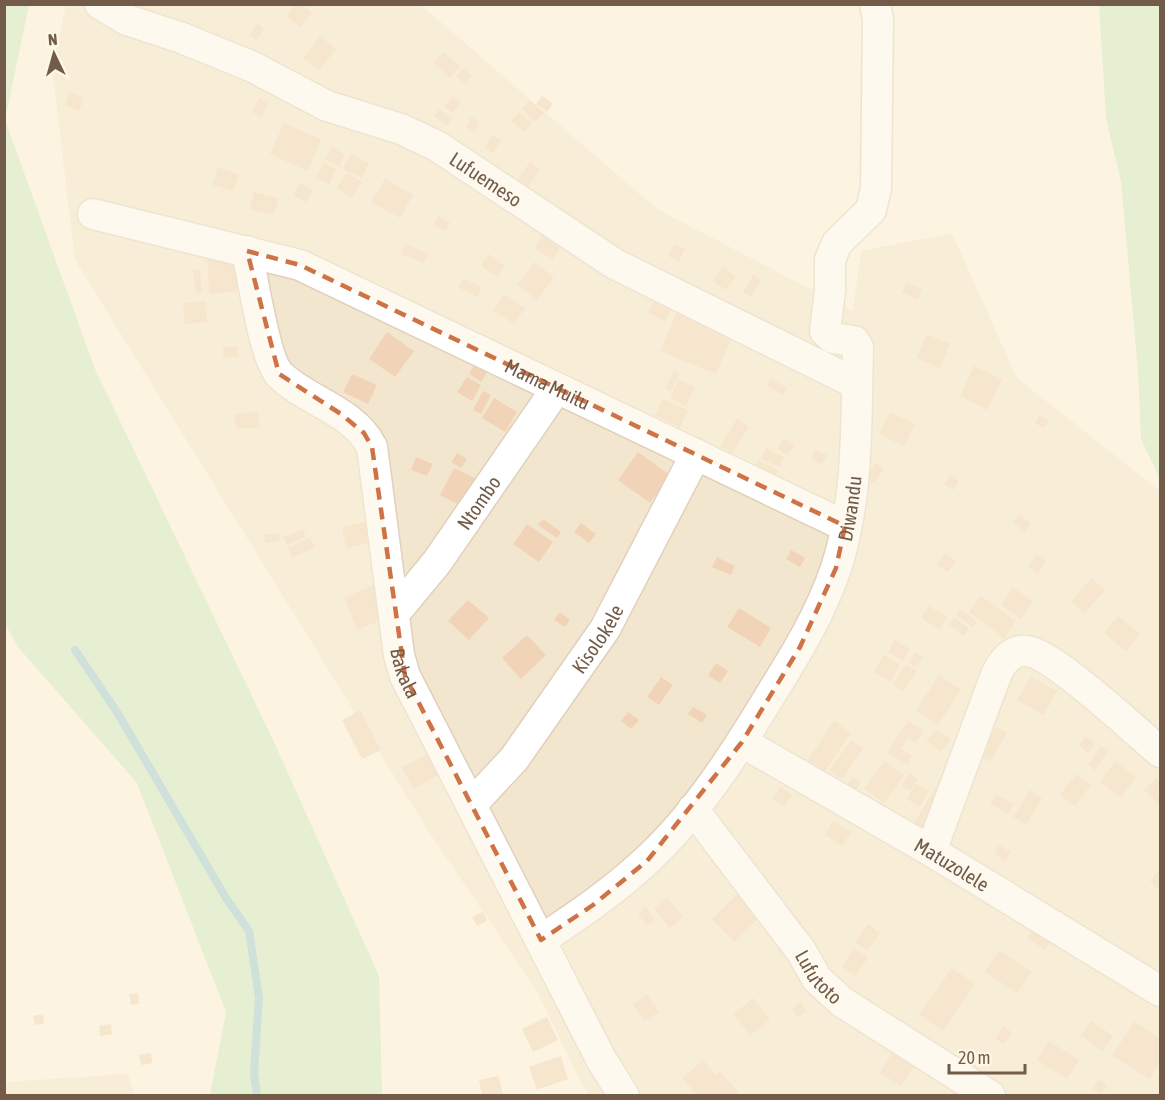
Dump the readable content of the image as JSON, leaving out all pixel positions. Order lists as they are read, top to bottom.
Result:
{
  "streets": {
    "street": [
      "Lufuemeso",
      "Mama Muilu",
      "Ntombo",
      "Diwandu",
      "Kisolokele",
      "Bakala",
      "Matuzolele",
      "Lufutoto"
    ]
  },
  "crossings": [
    ["Lufuemeso", "Diwandu"],
    ["Mama Muilu", "Ntombo"],
    ["Mama Muilu", "Diwandu"],
    ["Mama Muilu", "Kisolokele"],
    ["Mama Muilu", "Bakala"],
    ["Ntombo", "Bakala"],
    ["Diwandu", "Bakala"],
    ["Diwandu", "Matuzolele"],
    ["Diwandu", "Lufutoto"],
    ["Kisolokele", "Bakala"]
  ],
  "scale_bar": "20 m",
  "north": "top"
}
